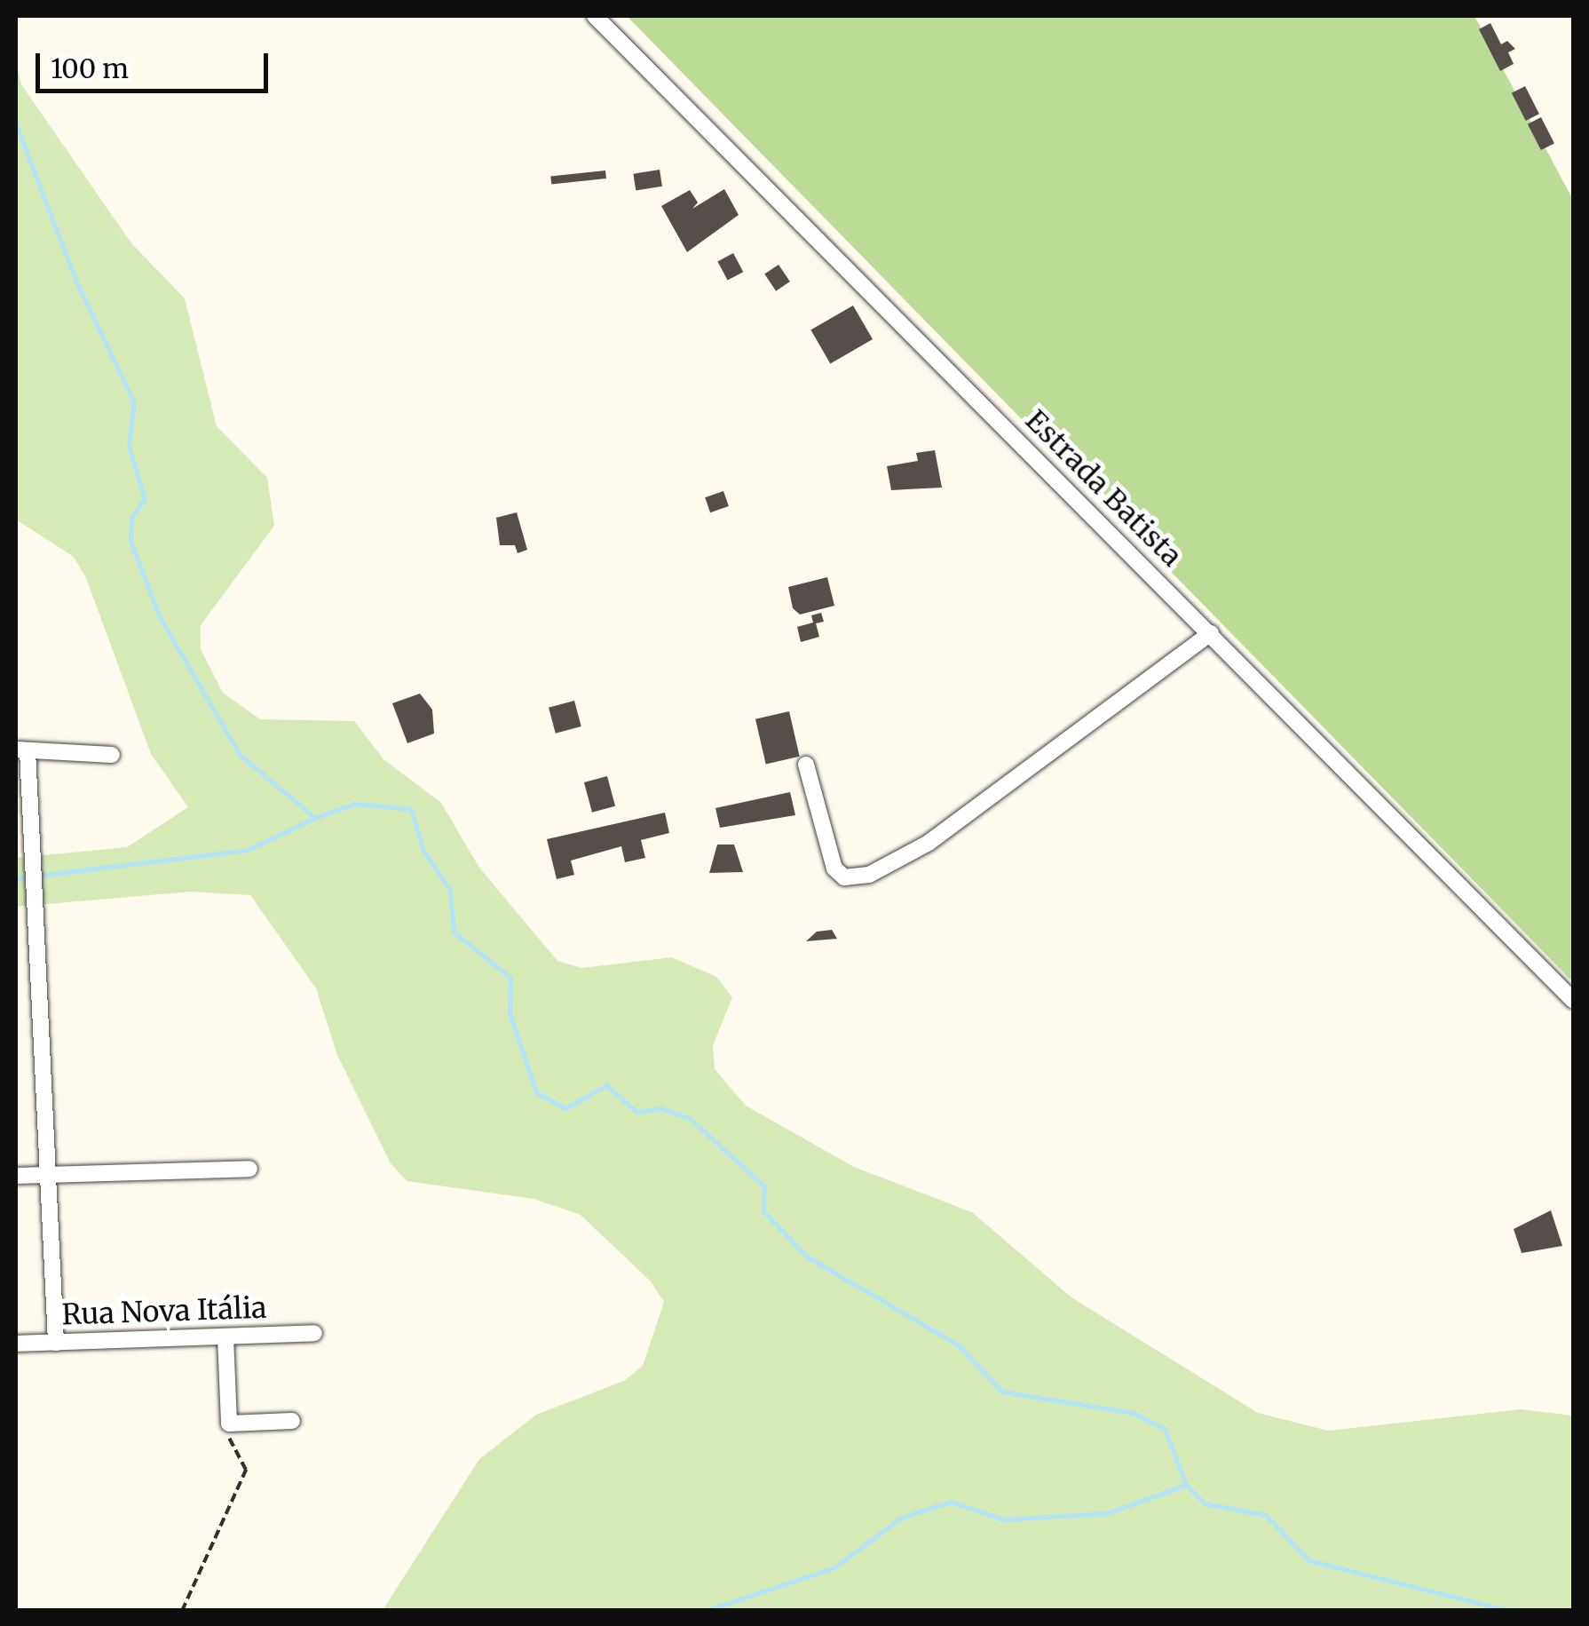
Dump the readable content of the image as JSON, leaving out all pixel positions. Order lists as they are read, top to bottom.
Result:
{
  "streets": {
    "street": ["Estrada Batista", "Rua Nova Itália"]
  },
  "scale_bar": "100 m"
}
